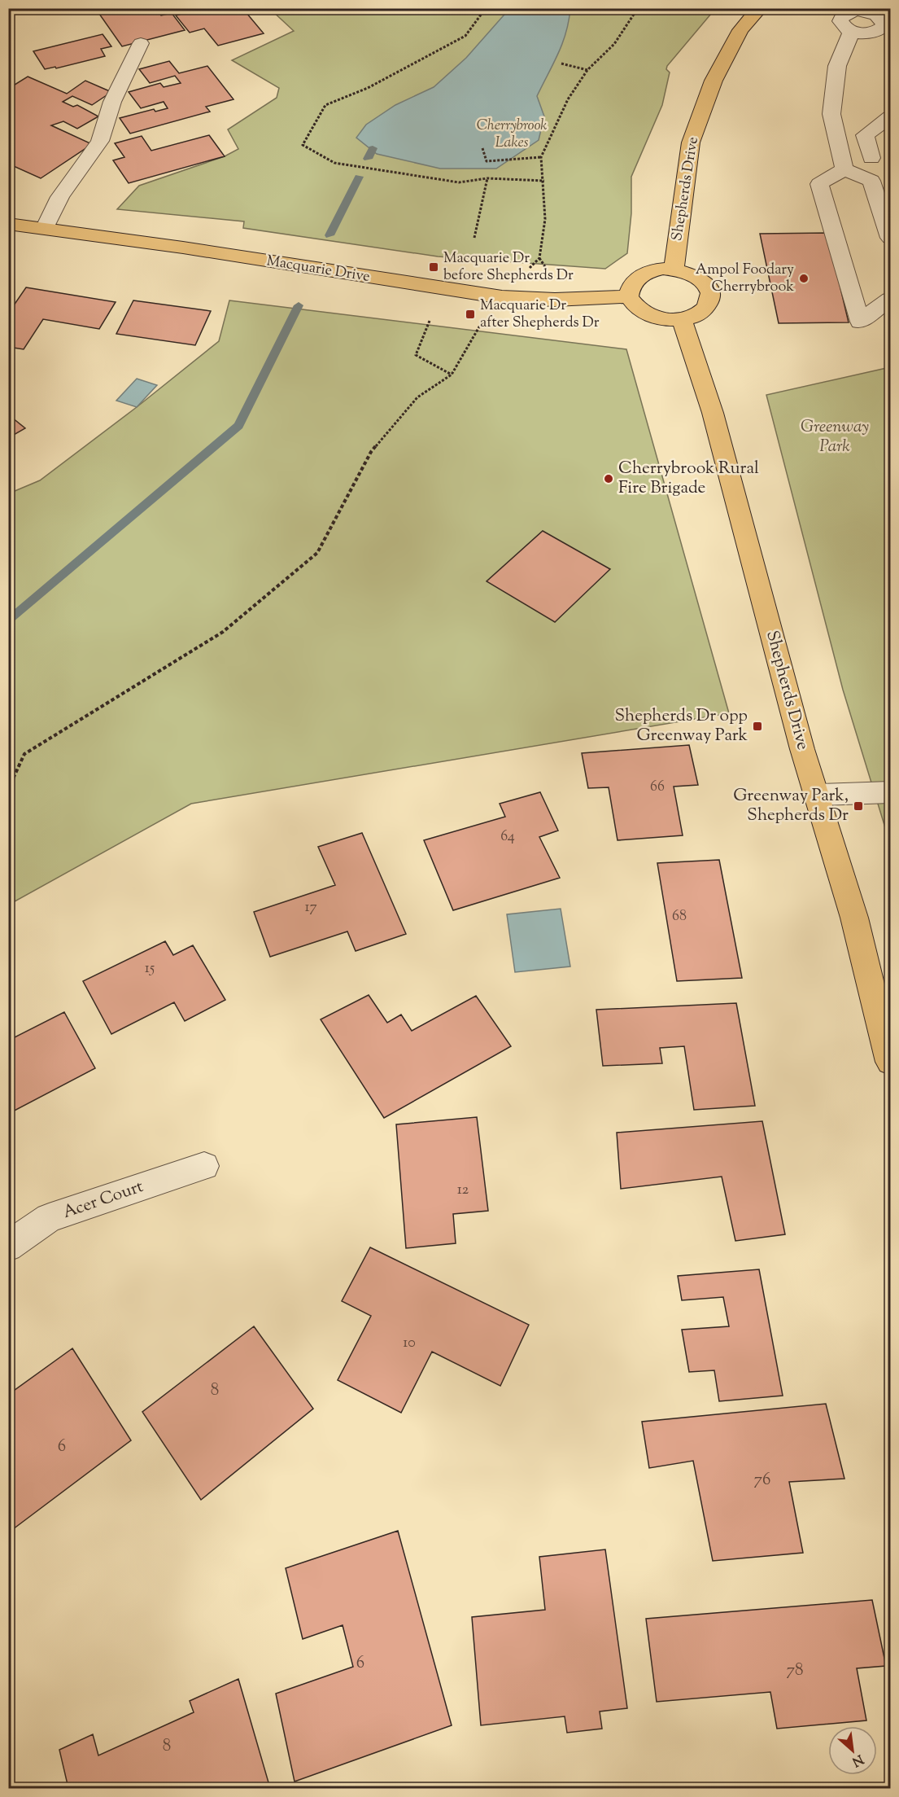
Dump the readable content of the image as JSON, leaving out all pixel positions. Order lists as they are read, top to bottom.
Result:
{
  "streets": {
    "main road": ["Shepherds Drive", "Macquarie Drive"],
    "street": ["Acer Court"]
  },
  "crossings": [
    ["Shepherds Drive", "Macquarie Drive"]
  ],
  "parks": ["Cherrybrook Lakes", "Greenway Park"],
  "places": {
    "transit": [
      "Macquarie Dr before Shepherds Dr",
      "Macquarie Dr after Shepherds Dr",
      "Shepherds Dr opp Greenway Park",
      "Greenway Park, Shepherds Dr"
    ],
    "other": ["Ampol Foodary Cherrybrook", "Cherrybrook Rural Fire Brigade"]
  },
  "house_numbers": [
    "66",
    "64",
    "17",
    "68",
    "15",
    "12",
    "10",
    "8",
    "6",
    "76",
    "6",
    "78",
    "8"
  ],
  "north": "bottom right"
}
